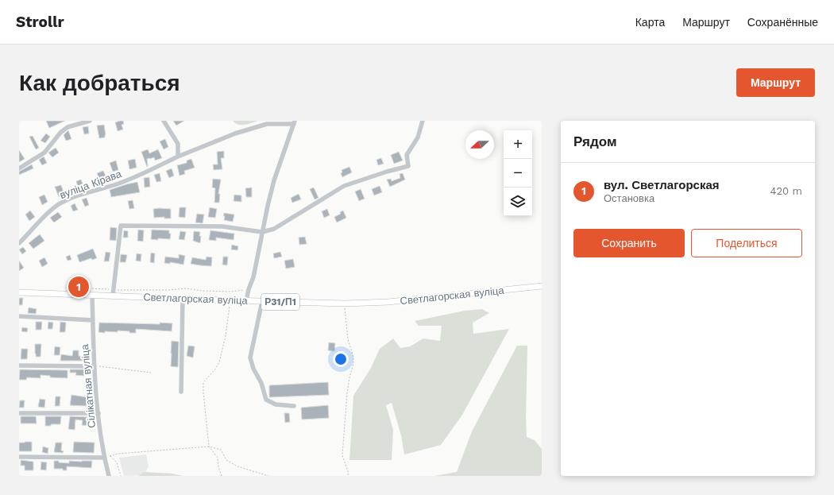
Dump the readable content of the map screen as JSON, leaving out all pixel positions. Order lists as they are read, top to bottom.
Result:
{
  "streets": {
    "main road": ["Светлагорская вуліца", "Р31/П1"],
    "street": ["вуліца Кірава", "Сілікатная вуліца"]
  },
  "crossings": [
    ["Светлагорская вуліца", "Сілікатная вуліца"]
  ],
  "north": "left",
  "page": {
    "header": "Strollr",
    "nav": ["Карта", "Маршрут", "Сохранённые"],
    "buttons": [
      "Маршрут",
      ["Сохранить", "Поделиться"]
    ],
    "title": "Как добраться",
    "heading": "Рядом",
    "map_buttons": ["+", "−"],
    "list": [
      {
        "mark": "1",
        "name": "вул. Светлагорская",
        "note": "Остановка",
        "value": "420 m"
      }
    ],
    "pins": "1"
  }
}
